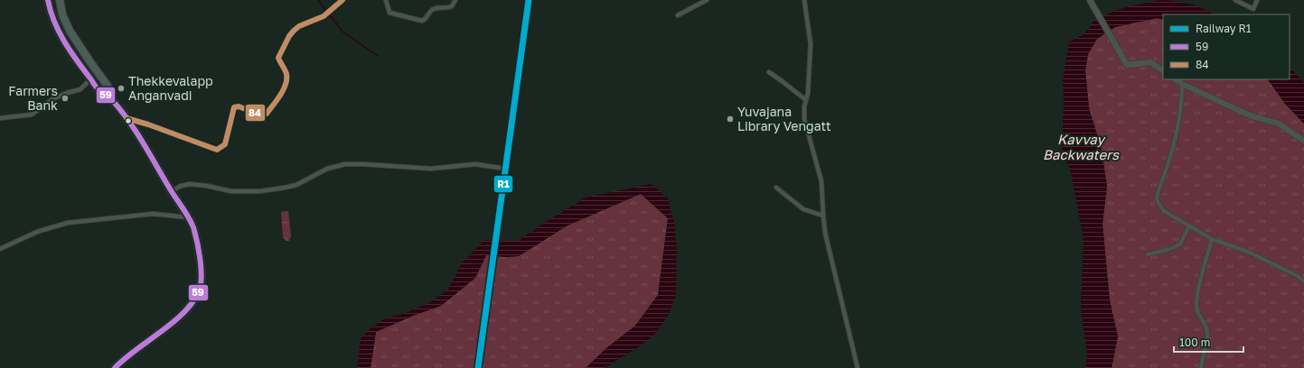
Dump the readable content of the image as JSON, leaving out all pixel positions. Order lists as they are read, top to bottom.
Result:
{
  "water": ["Kavvay Backwaters"],
  "places": ["Thekkevalapp Anganvadi", "Farmers Bank", "Yuvajana Library Vengatt"],
  "lines": ["rail line R1", "transit line 59", "transit line 84"],
  "legend": ["Railway R1", "59", "84"],
  "scale_bar": "100 m"
}
